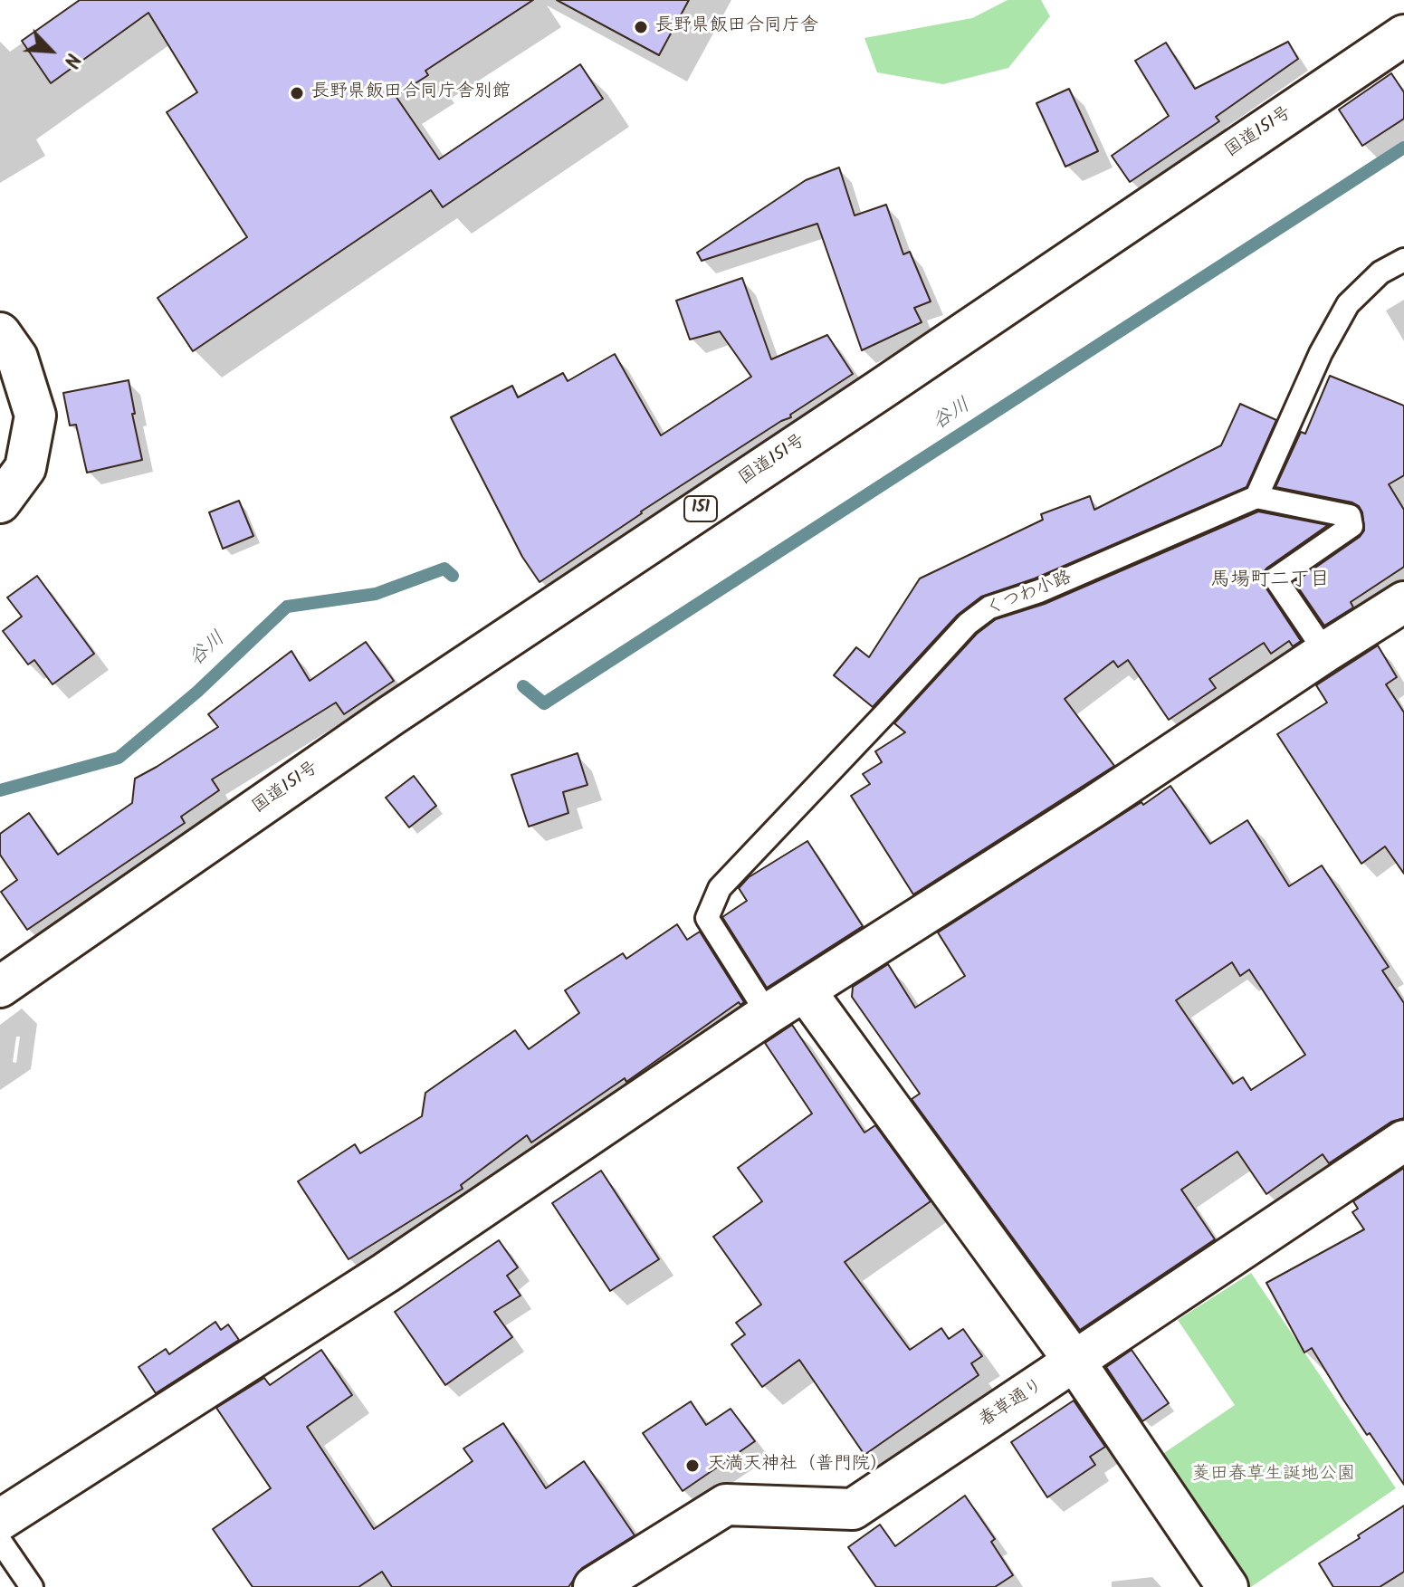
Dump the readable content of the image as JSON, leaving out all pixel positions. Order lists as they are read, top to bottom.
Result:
{
  "streets": {
    "main road": ["国道151号", "151", "春草通り"],
    "lane": ["くつわ小路"]
  },
  "districts": ["馬場町二丁目"],
  "water": ["谷川"],
  "parks": ["菱田春草生誕地公園"],
  "places": ["長野県飯田合同庁舎", "長野県飯田合同庁舎別館", "天満天神社（普門院）"],
  "north": "bottom right"
}
